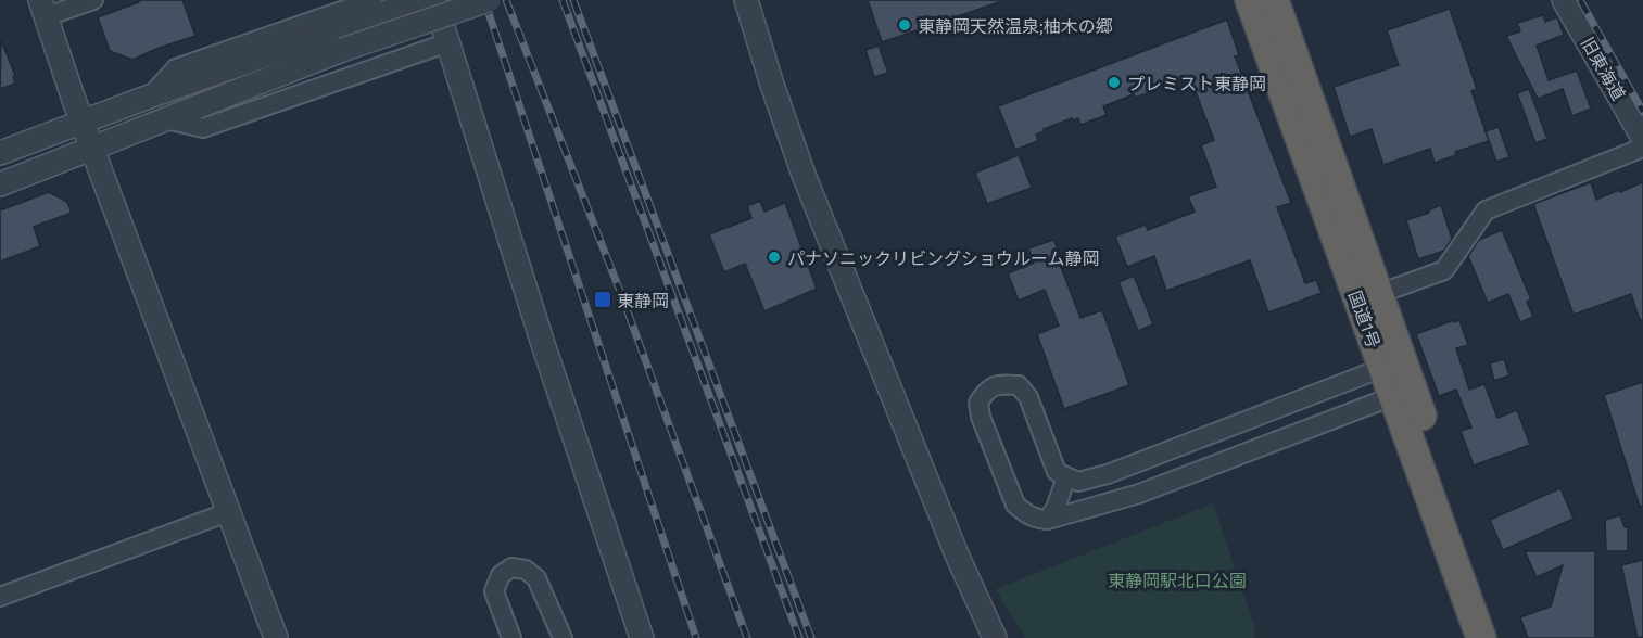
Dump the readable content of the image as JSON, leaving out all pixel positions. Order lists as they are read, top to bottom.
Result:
{
  "streets": {
    "highway": ["国道1号"],
    "street": ["旧東海道"]
  },
  "parks": ["東静岡駅北口公園"],
  "places": {
    "other": ["東静岡天然温泉;柚木の郷", "プレミスト東静岡", "パナソニックリビングショウルーム静岡"],
    "transit": ["東静岡"]
  }
}
